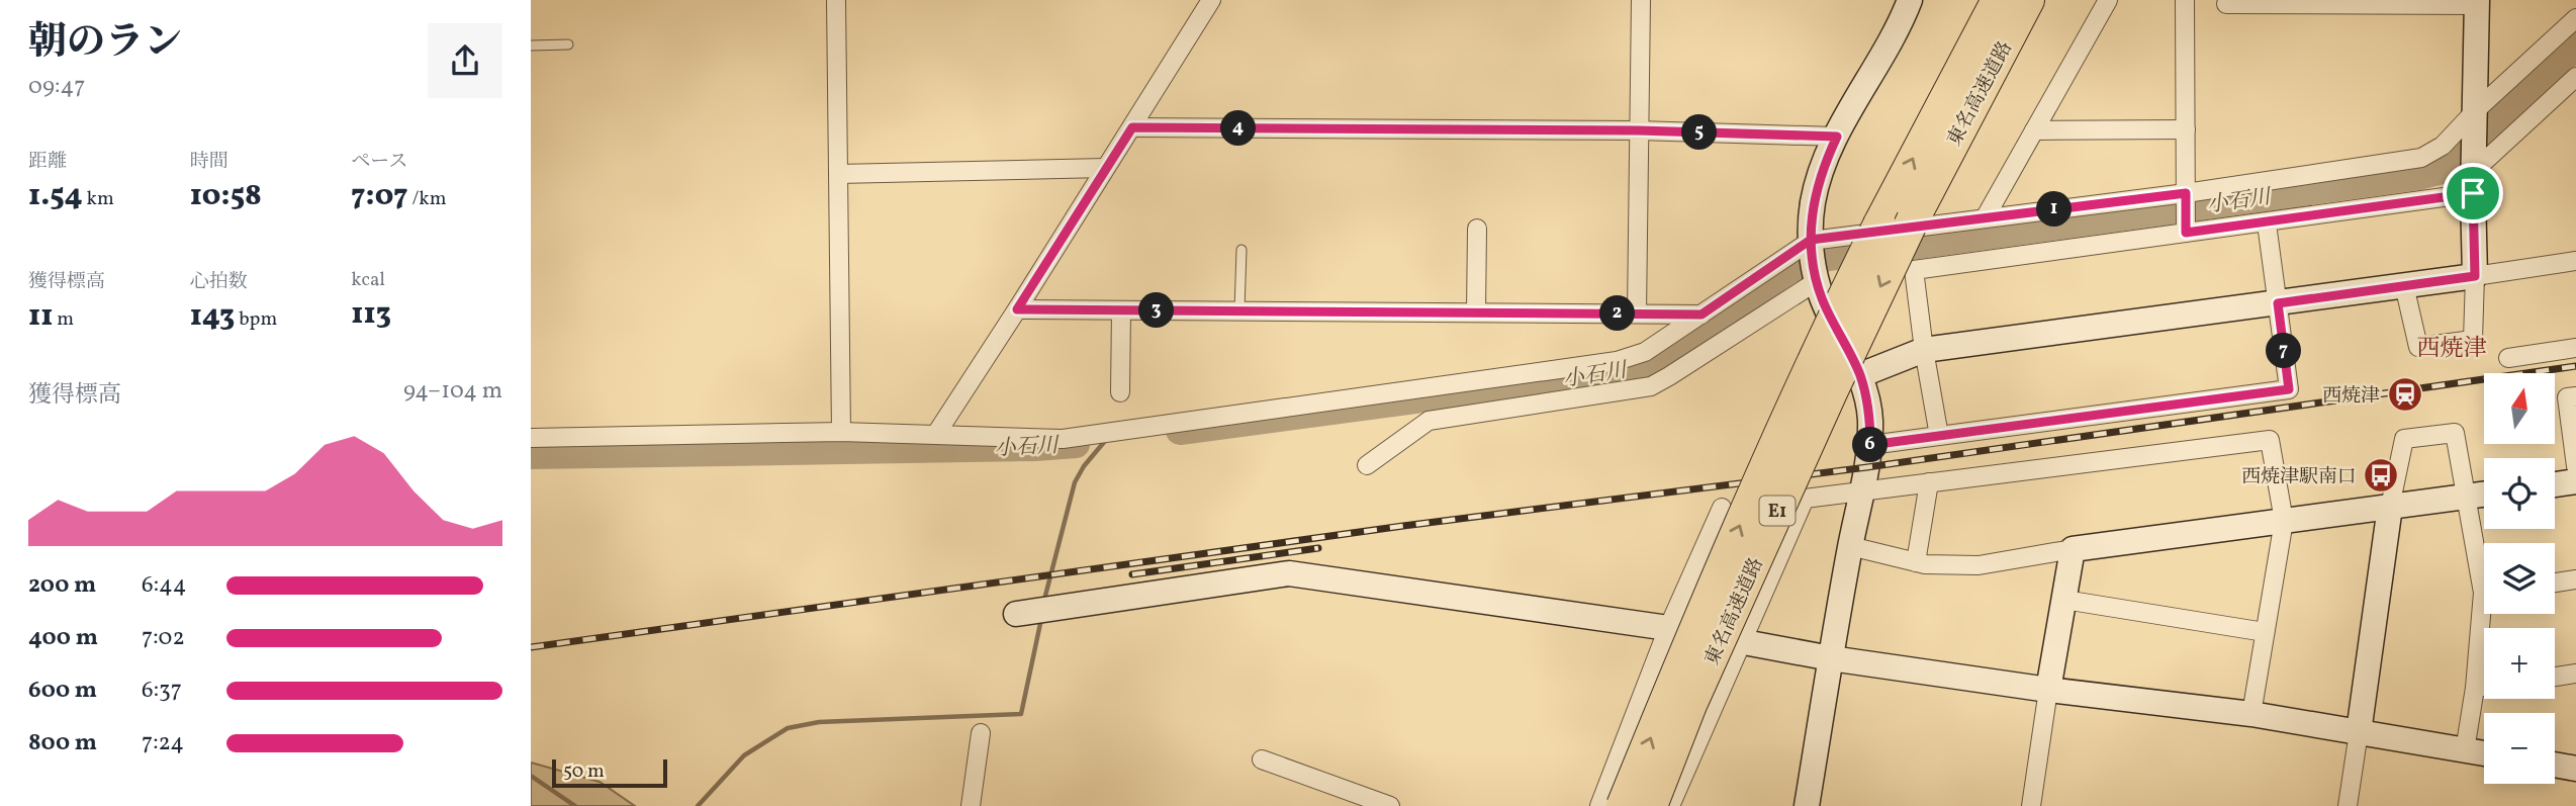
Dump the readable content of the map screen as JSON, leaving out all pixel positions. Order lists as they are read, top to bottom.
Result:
{
  "streets": {
    "highway": ["東名高速道路", "E1"]
  },
  "districts": ["西焼津"],
  "water": ["小石川"],
  "places": {
    "station": ["西焼津"],
    "bus stop": ["西焼津駅南口"]
  },
  "scale_bar": "50 m",
  "north": "top",
  "page": {
    "heading": ["朝のラン", "09:47"],
    "pins": [
      "4",
      "5",
      "1",
      "3",
      "2",
      "7",
      "6"
    ],
    "stats": [
      ["距離", "1.54 km"],
      ["時間", "10:58"],
      ["ペース", "7:07 /km"],
      ["獲得標高", "11 m"],
      ["心拍数", "143 bpm"],
      ["kcal", "113"]
    ],
    "chart": ["獲得標高", "94–104 m"],
    "map_buttons": ["+", "−"],
    "list": [
      {
        "name": "200 m",
        "note": "6:44"
      },
      {
        "name": "400 m",
        "note": "7:02"
      },
      {
        "name": "600 m",
        "note": "6:37"
      },
      {
        "name": "800 m",
        "note": "7:24"
      }
    ],
    "scale": "50 m"
  }
}
